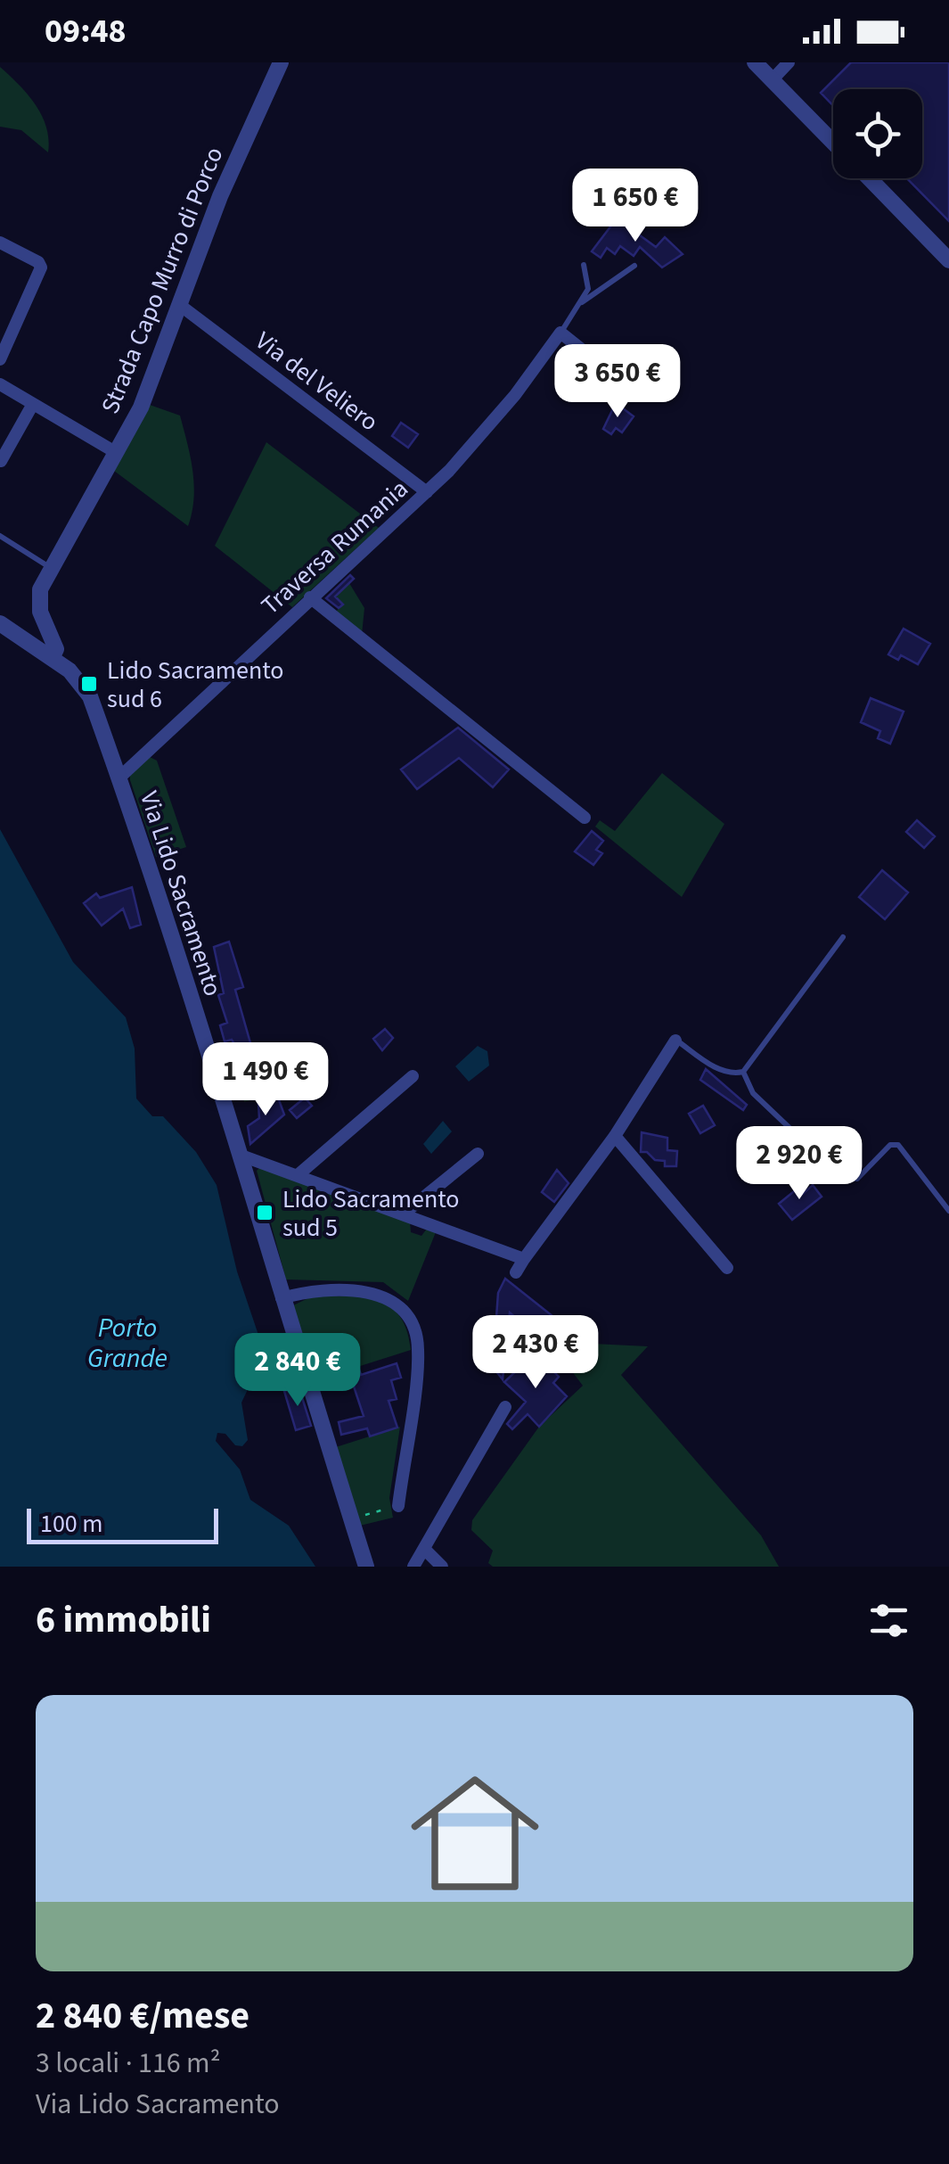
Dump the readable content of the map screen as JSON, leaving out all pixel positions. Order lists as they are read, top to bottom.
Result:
{
  "streets": {
    "street": [
      "Strada Capo Murro di Porco",
      "Via del Veliero",
      "Traversa Rumania",
      "Via Lido Sacramento"
    ]
  },
  "crossings": [
    ["Strada Capo Murro di Porco", "Via del Veliero"],
    ["Strada Capo Murro di Porco", "Via Lido Sacramento"],
    ["Via del Veliero", "Traversa Rumania"],
    ["Traversa Rumania", "Via Lido Sacramento"]
  ],
  "water": ["Porto Grande"],
  "places": {
    "transit": ["Lido Sacramento sud 6", "Lido Sacramento sud 5"]
  },
  "scale_bar": "100 m",
  "page": {
    "status": "09:48",
    "price": [
      "1 650 €",
      "3 650 €",
      "1 490 €",
      "2 920 €",
      "2 430 €",
      "2 840 €"
    ],
    "scale": "100 m",
    "heading": "6 immobili",
    "list": [
      {
        "name": "2 840 €/mese",
        "note": "3 locali · 116 m² · Via Lido Sacramento"
      }
    ]
  }
}
